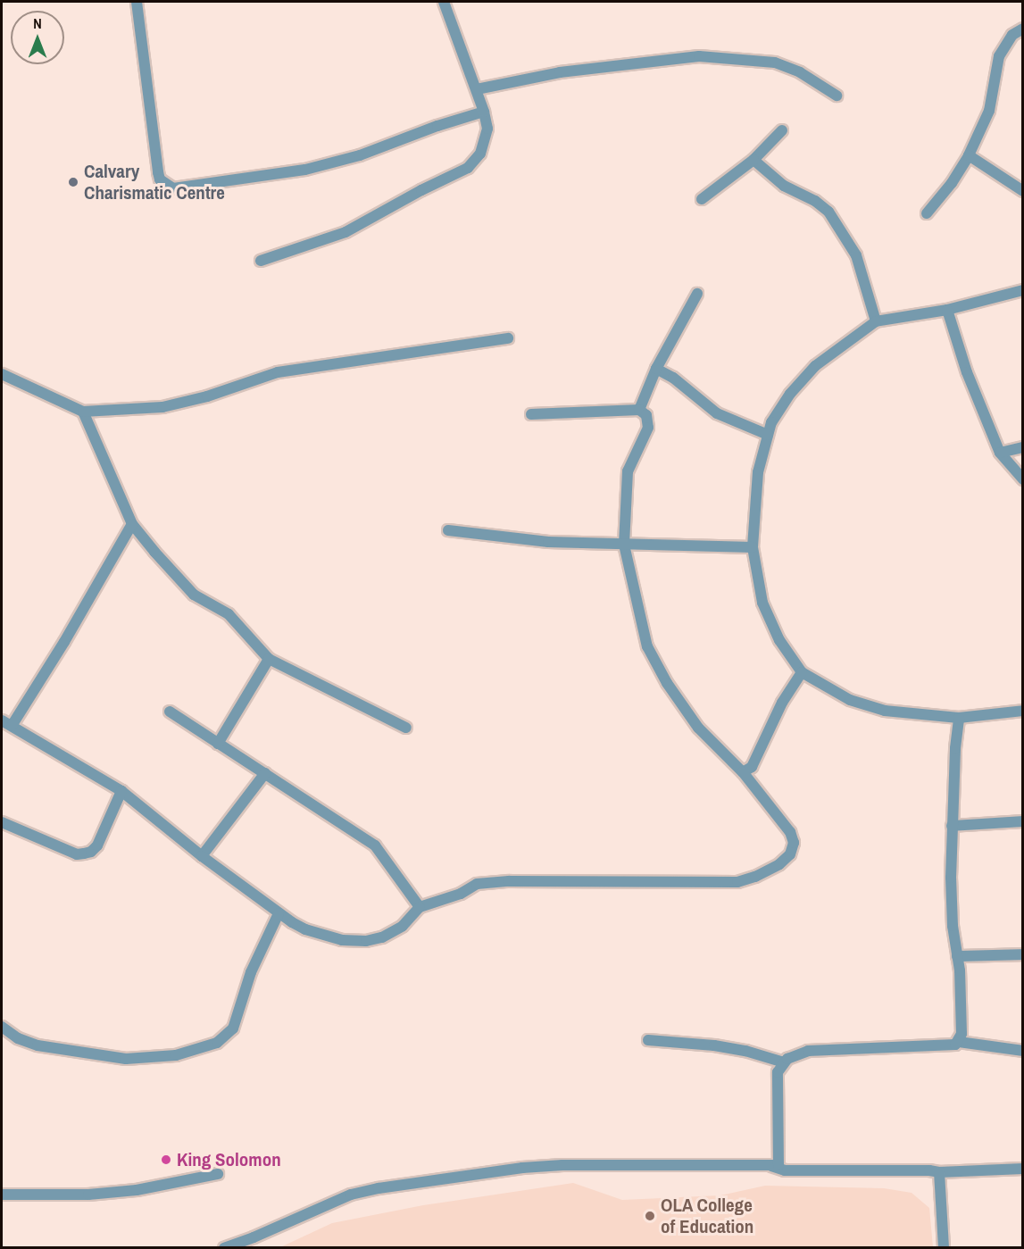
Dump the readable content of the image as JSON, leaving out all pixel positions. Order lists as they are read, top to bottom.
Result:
{
  "places": ["Calvary Charismatic Centre", "King Solomon", "OLA College of Education"],
  "north": "top"
}
